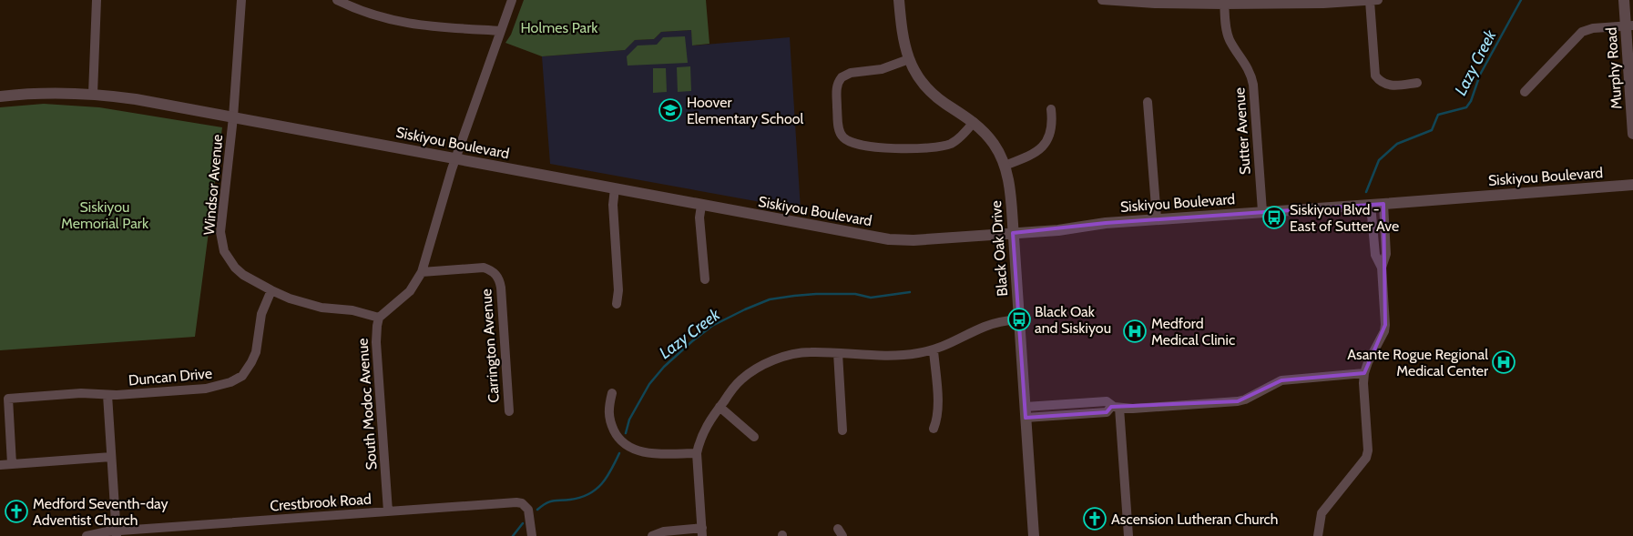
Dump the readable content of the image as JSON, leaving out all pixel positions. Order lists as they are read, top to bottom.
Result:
{
  "streets": {
    "street": [
      "Murphy Road",
      "Sutter Avenue",
      "Siskiyou Boulevard",
      "Windsor Avenue",
      "Black Oak Drive",
      "Carrington Avenue",
      "Duncan Drive",
      "South Modoc Avenue",
      "Crestbrook Road"
    ]
  },
  "crossings": [
    ["Sutter Avenue", "Siskiyou Boulevard"],
    ["Siskiyou Boulevard", "Windsor Avenue"],
    ["Siskiyou Boulevard", "Black Oak Drive"],
    ["Siskiyou Boulevard", "South Modoc Avenue"],
    ["Windsor Avenue", "Duncan Drive"],
    ["Windsor Avenue", "South Modoc Avenue"],
    ["Carrington Avenue", "South Modoc Avenue"],
    ["South Modoc Avenue", "Crestbrook Road"]
  ],
  "water": ["Lazy Creek"],
  "parks": ["Holmes Park", "Siskiyou Memorial Park"],
  "places": {
    "school or university": ["Hoover Elementary School"],
    "bus stop": ["Siskiyou Blvd - East of Sutter Ave", "Black Oak and Siskiyou"],
    "hospital": ["Medford Medical Clinic", "Asante Rogue Regional Medical Center"],
    "church": ["Medford Seventh-day Adventist Church", "Ascension Lutheran Church"]
  }
}
